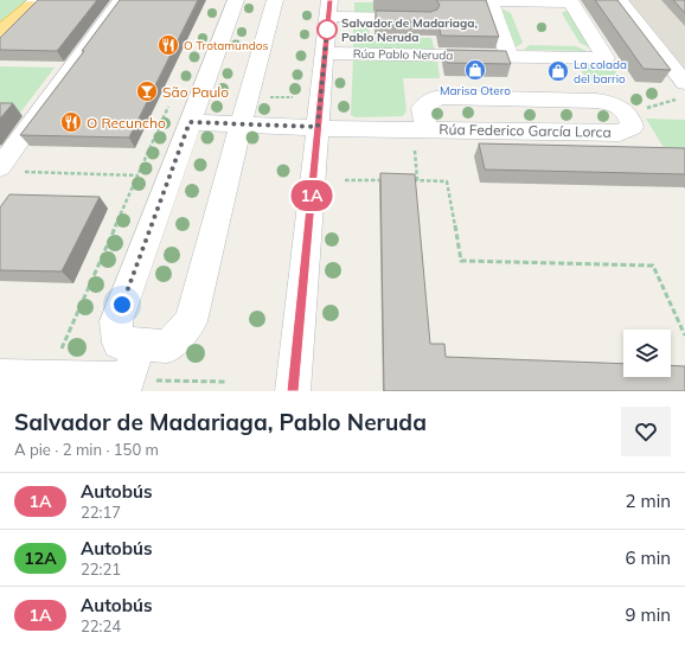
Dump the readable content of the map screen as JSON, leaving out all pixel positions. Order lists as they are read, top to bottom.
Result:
{
  "streets": {
    "street": ["Rúa Pablo Neruda", "Rúa Federico García Lorca"]
  },
  "places": {
    "other": ["Salvador de Madariaga, Pablo Neruda"],
    "restaurant": ["O Trotamundos", "O Recuncho"],
    "shop": ["Marisa Otero", "La colada del barrio"],
    "bar": ["São Paulo"]
  },
  "lines": ["bus line 1A"],
  "page": {
    "on_map": "1A",
    "heading": ["Salvador de Madariaga, Pablo Neruda", "A pie · 2 min · 150 m"],
    "list": [
      {
        "mark": "1A",
        "name": "Autobús",
        "note": "22:17",
        "value": "2 min"
      },
      {
        "mark": "12A",
        "name": "Autobús",
        "note": "22:21",
        "value": "6 min"
      },
      {
        "mark": "1A",
        "name": "Autobús",
        "note": "22:24",
        "value": "9 min"
      }
    ]
  }
}
